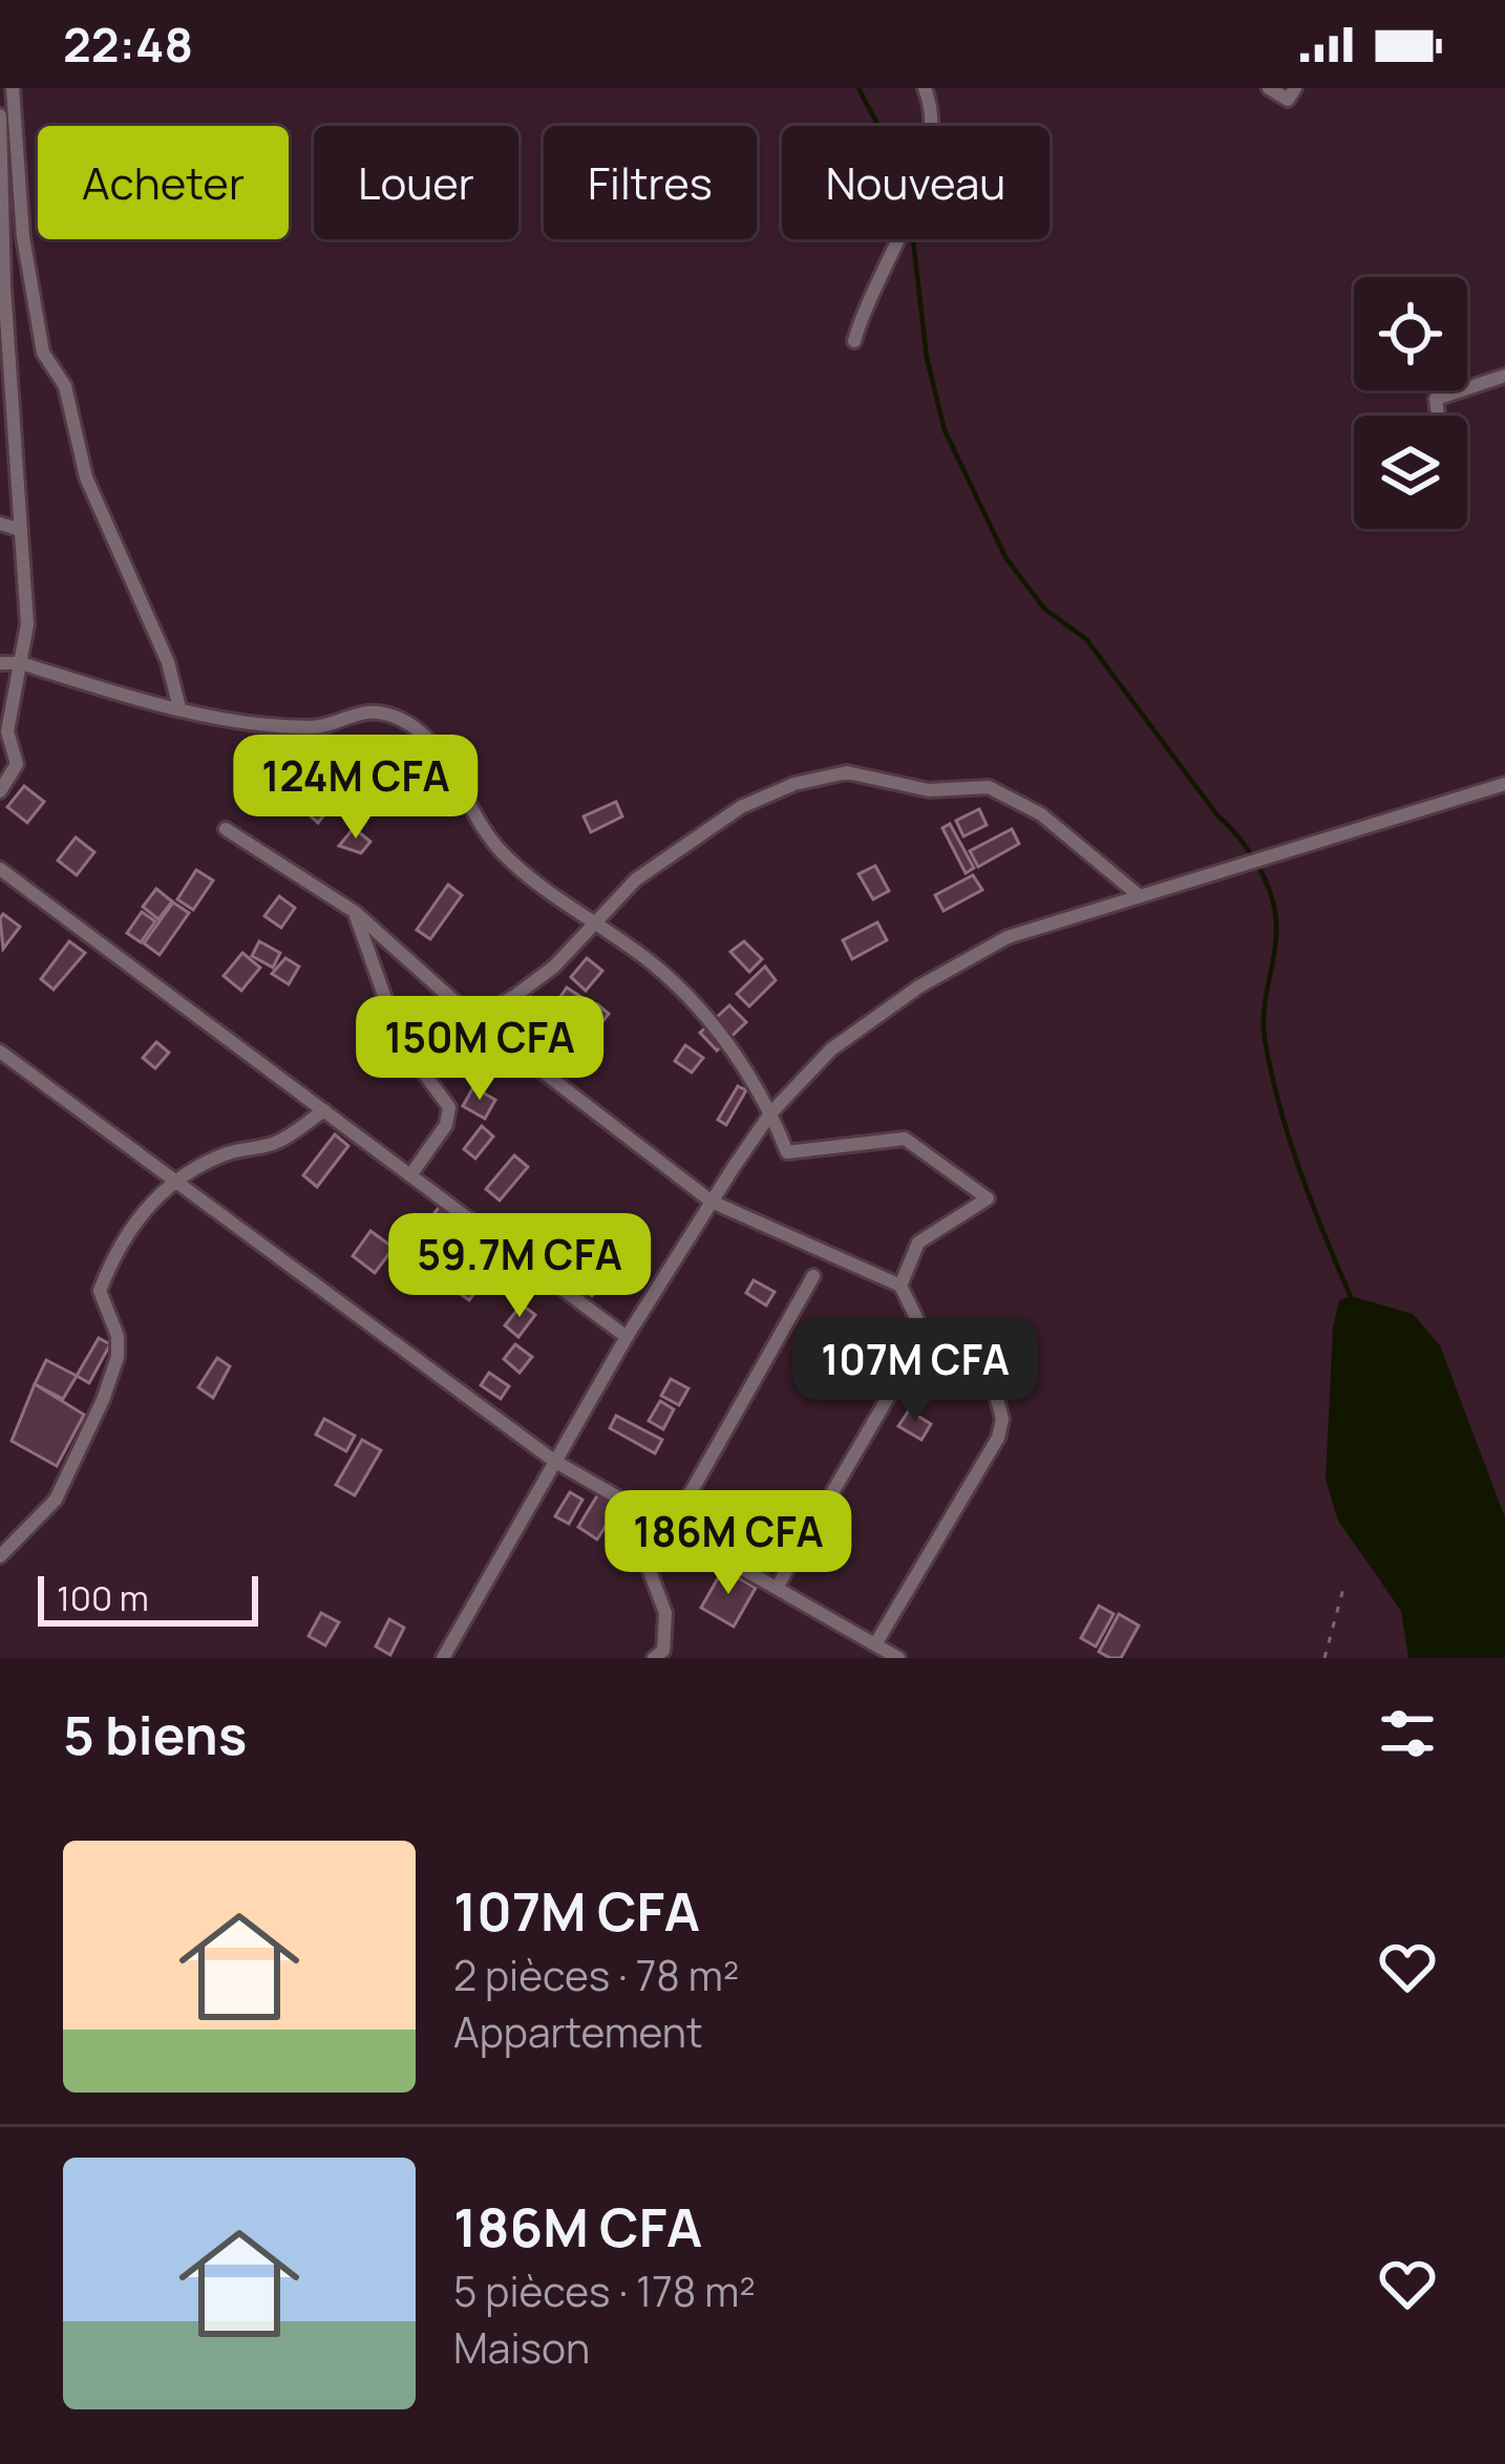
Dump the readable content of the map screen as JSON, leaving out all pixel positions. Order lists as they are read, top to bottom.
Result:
{
  "scale_bar": "100 m",
  "page": {
    "status": "22:48",
    "chip": [
      "Acheter",
      "Louer",
      "Filtres",
      "Nouveau"
    ],
    "price": [
      "124M CFA",
      "150M CFA",
      "59.7M CFA",
      "107M CFA",
      "186M CFA"
    ],
    "scale": "100 m",
    "heading": "5 biens",
    "list": [
      {
        "name": "107M CFA",
        "note": "2 pièces · 78 m² · Appartement"
      },
      {
        "name": "186M CFA",
        "note": "5 pièces · 178 m² · Maison"
      }
    ]
  }
}
